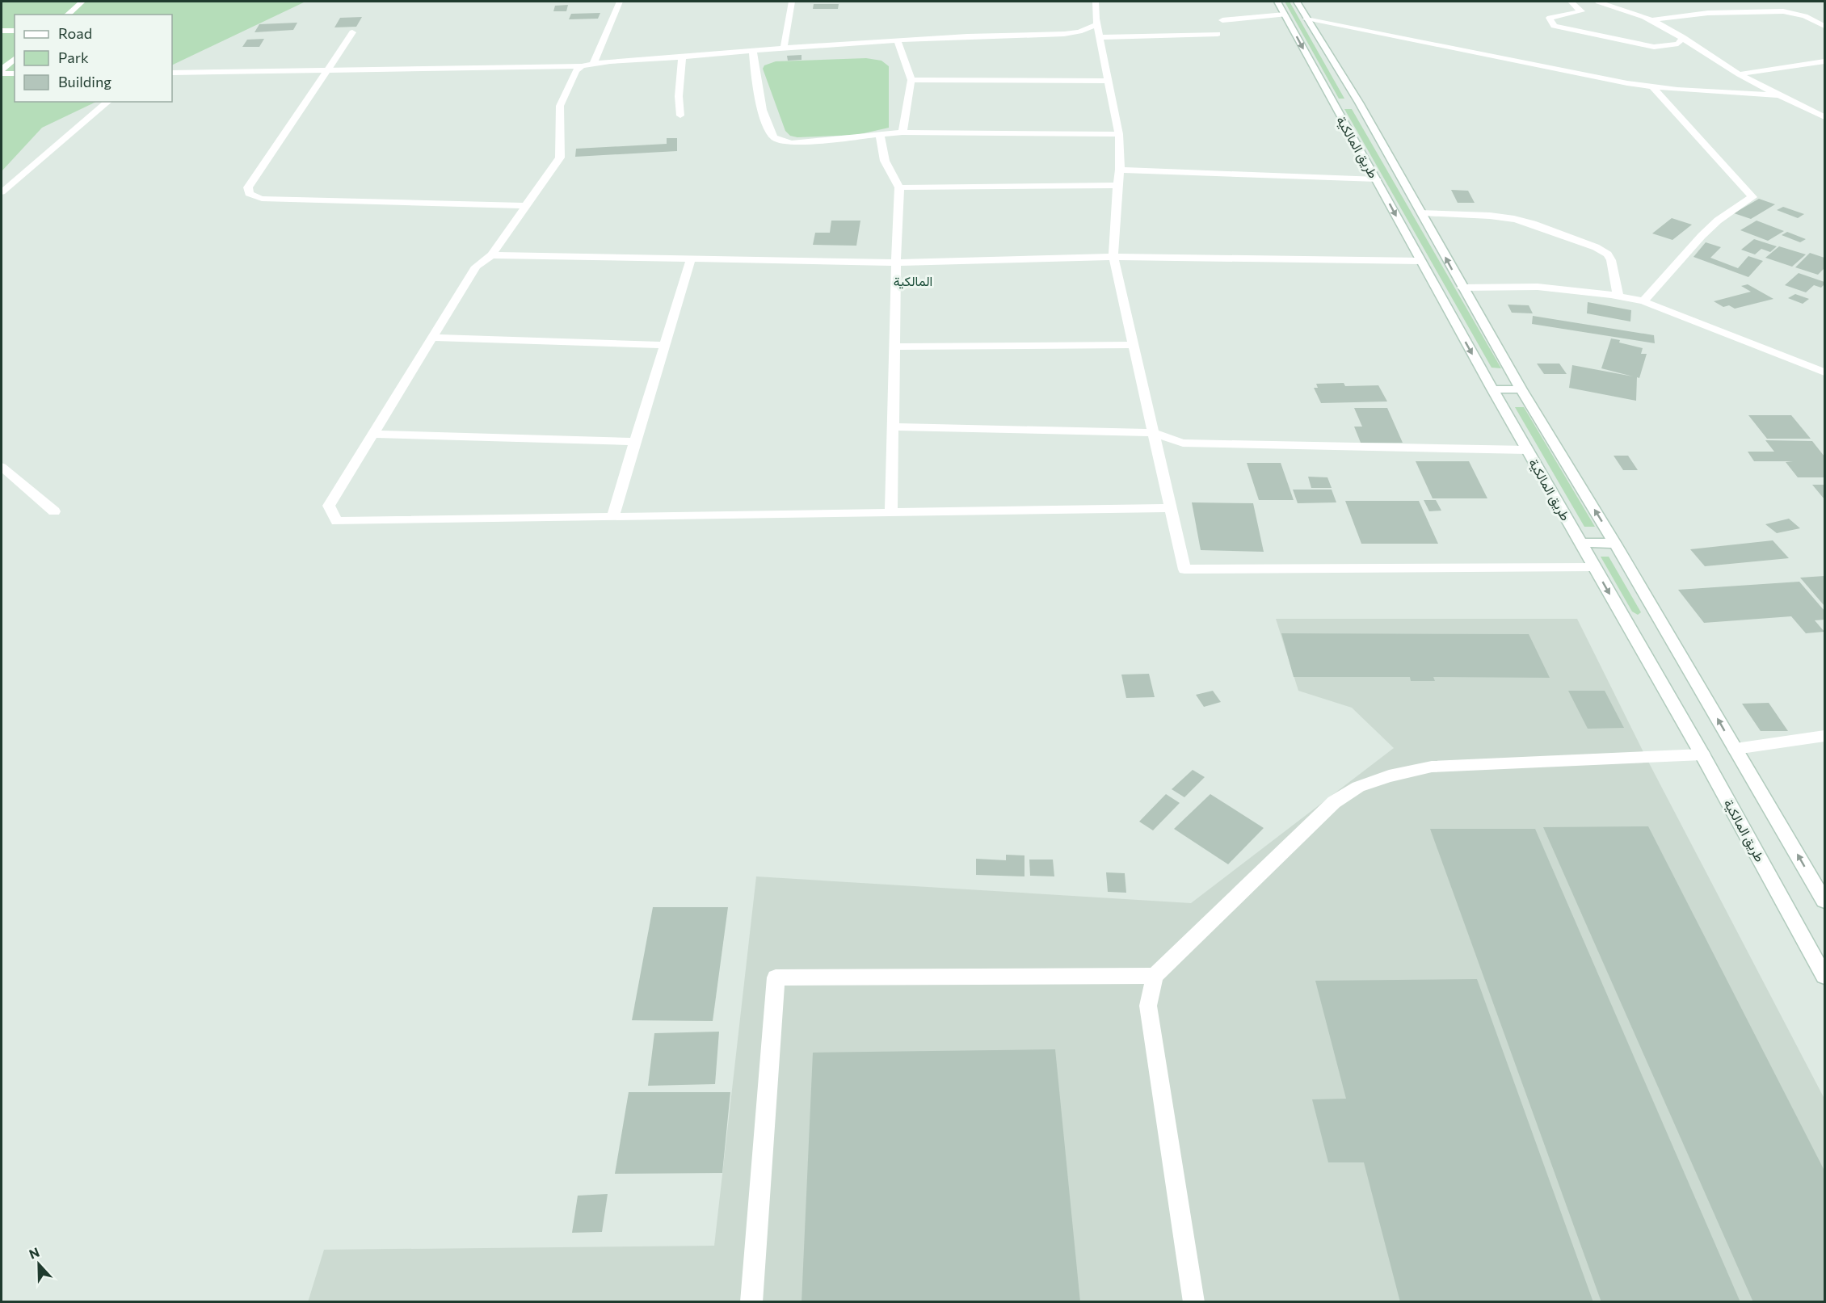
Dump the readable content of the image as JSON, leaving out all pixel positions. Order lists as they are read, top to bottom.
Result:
{
  "streets": {
    "street": ["طريق المالكية"]
  },
  "districts": ["المالكية"],
  "legend": ["Road", "Park", "Building"],
  "north": "top"
}
